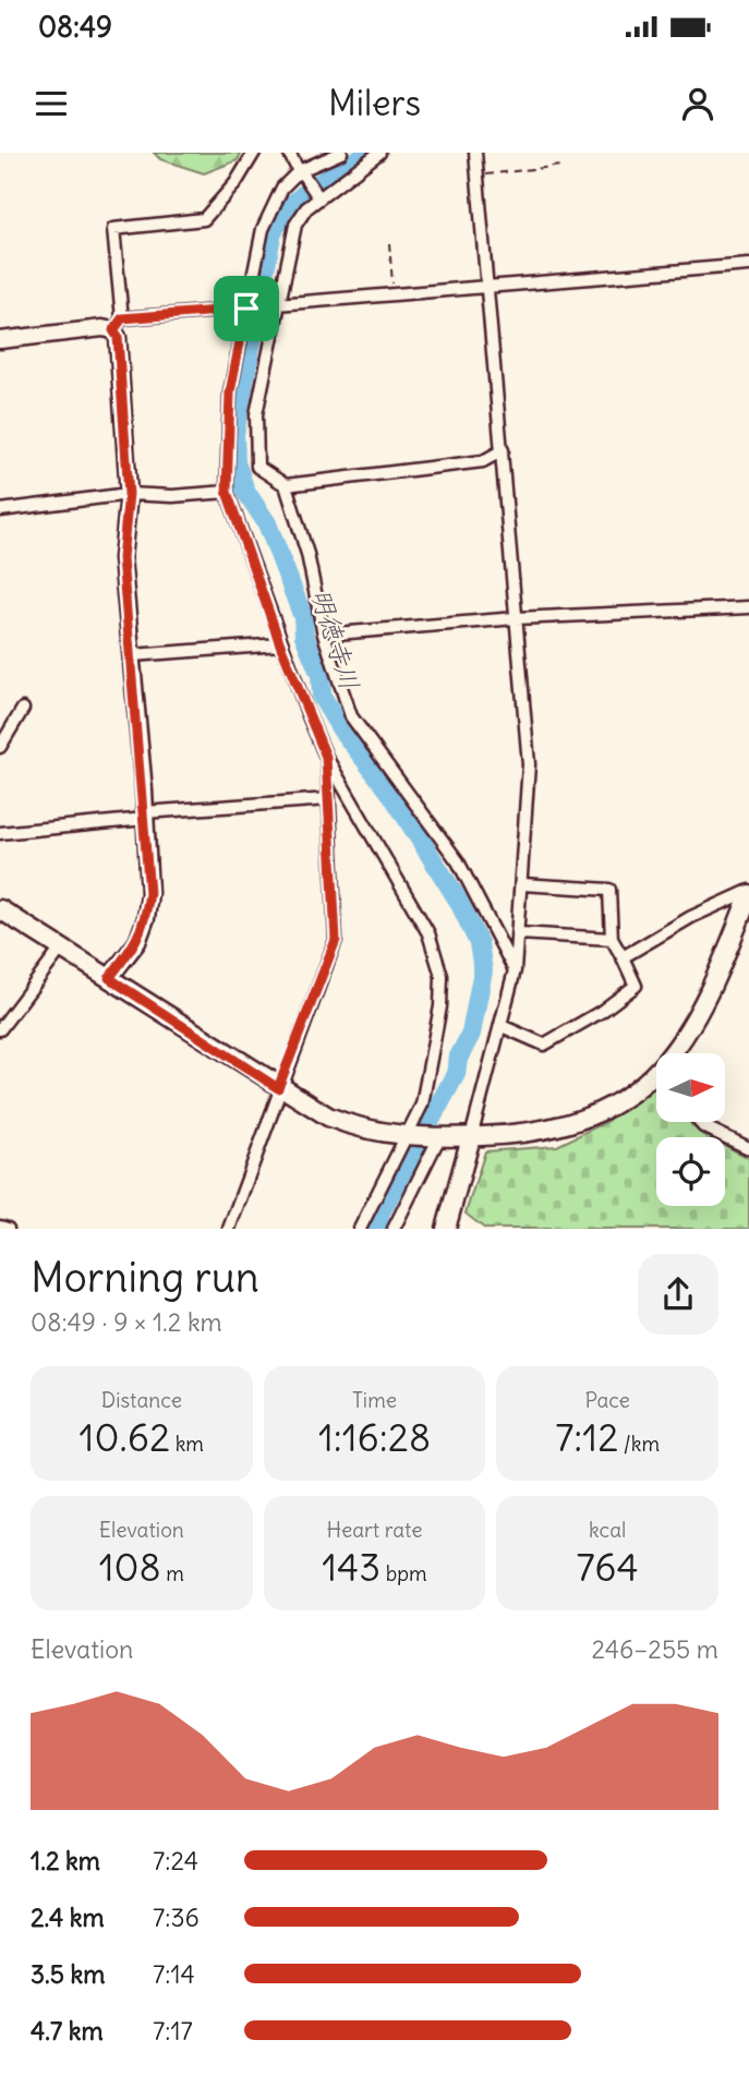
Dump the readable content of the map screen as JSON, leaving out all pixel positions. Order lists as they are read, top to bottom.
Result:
{
  "water": ["明徳寺川"],
  "north": "right",
  "page": {
    "status": "08:49",
    "header": "Milers",
    "heading": ["Morning run", "08:49 · 9 × 1.2 km"],
    "stats": [
      ["Distance", "10.62 km"],
      ["Time", "1:16:28"],
      ["Pace", "7:12 /km"],
      ["Elevation", "108 m"],
      ["Heart rate", "143 bpm"],
      ["kcal", "764"]
    ],
    "chart": ["Elevation", "246–255 m"],
    "list": [
      {
        "name": "1.2 km",
        "note": "7:24"
      },
      {
        "name": "2.4 km",
        "note": "7:36"
      },
      {
        "name": "3.5 km",
        "note": "7:14"
      },
      {
        "name": "4.7 km",
        "note": "7:17"
      }
    ]
  }
}
